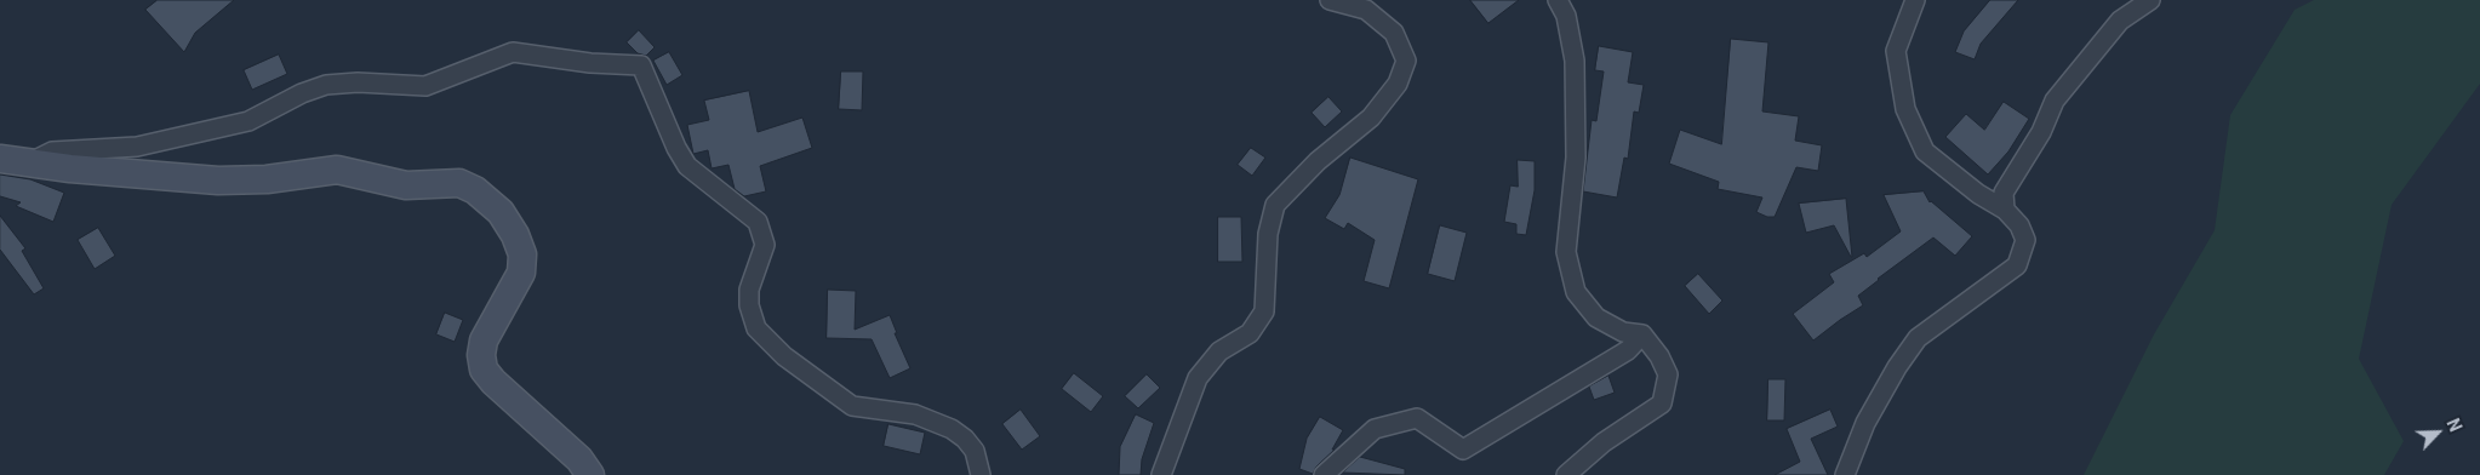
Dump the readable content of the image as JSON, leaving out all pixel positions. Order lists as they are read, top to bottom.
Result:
{
  "north": "top right"
}
